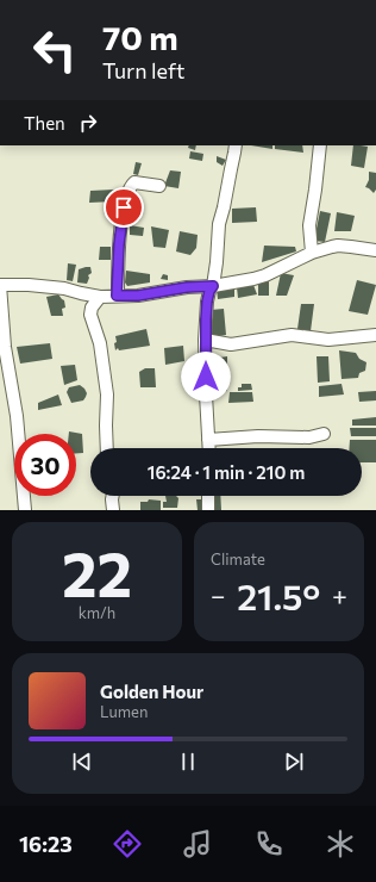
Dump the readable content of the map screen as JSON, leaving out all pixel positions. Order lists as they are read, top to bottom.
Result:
{
  "page": {
    "turn": ["70 m", "Turn left"],
    "then": "Then",
    "limit": "30",
    "trip": "16:24 · 1 min · 210 m",
    "tile": [
      ["22", "km/h"],
      "Climate"
    ],
    "heat": ["−", "21.5°", "+"],
    "song": ["Golden Hour", "Lumen"],
    "tabs": "16:23"
  }
}
